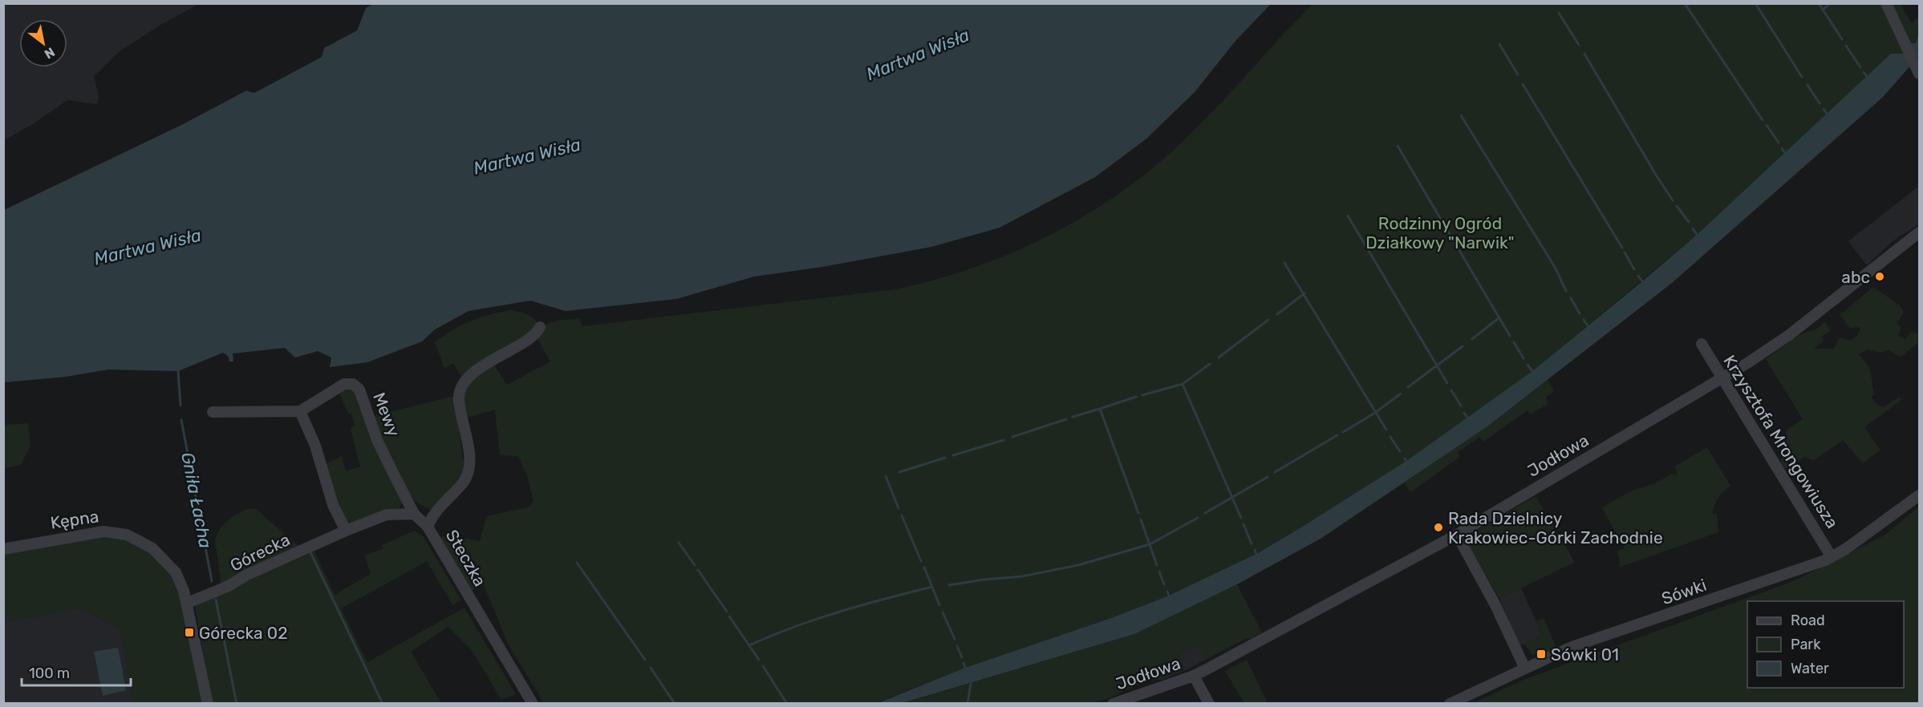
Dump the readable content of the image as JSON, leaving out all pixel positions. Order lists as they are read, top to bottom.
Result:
{
  "streets": {
    "street": [
      "Mewy",
      "Krzysztofa Mrongowiusza",
      "Jodłowa",
      "Kępna",
      "Górecka",
      "Steczka",
      "Sówki"
    ]
  },
  "crossings": [
    ["Mewy", "Górecka"],
    ["Krzysztofa Mrongowiusza", "Jodłowa"],
    ["Krzysztofa Mrongowiusza", "Sówki"],
    ["Kępna", "Górecka"]
  ],
  "water": ["Martwa Wisła", "Gniła Łacha"],
  "parks": ["Rodzinny Ogród Działkowy \"Narwik\""],
  "places": {
    "other": ["abc", "Rada Dzielnicy Krakowiec-Górki Zachodnie"],
    "transit": ["Górecka 02", "Sówki 01"]
  },
  "legend": ["Road", "Park", "Water"],
  "scale_bar": "100 m",
  "north": "bottom right"
}
